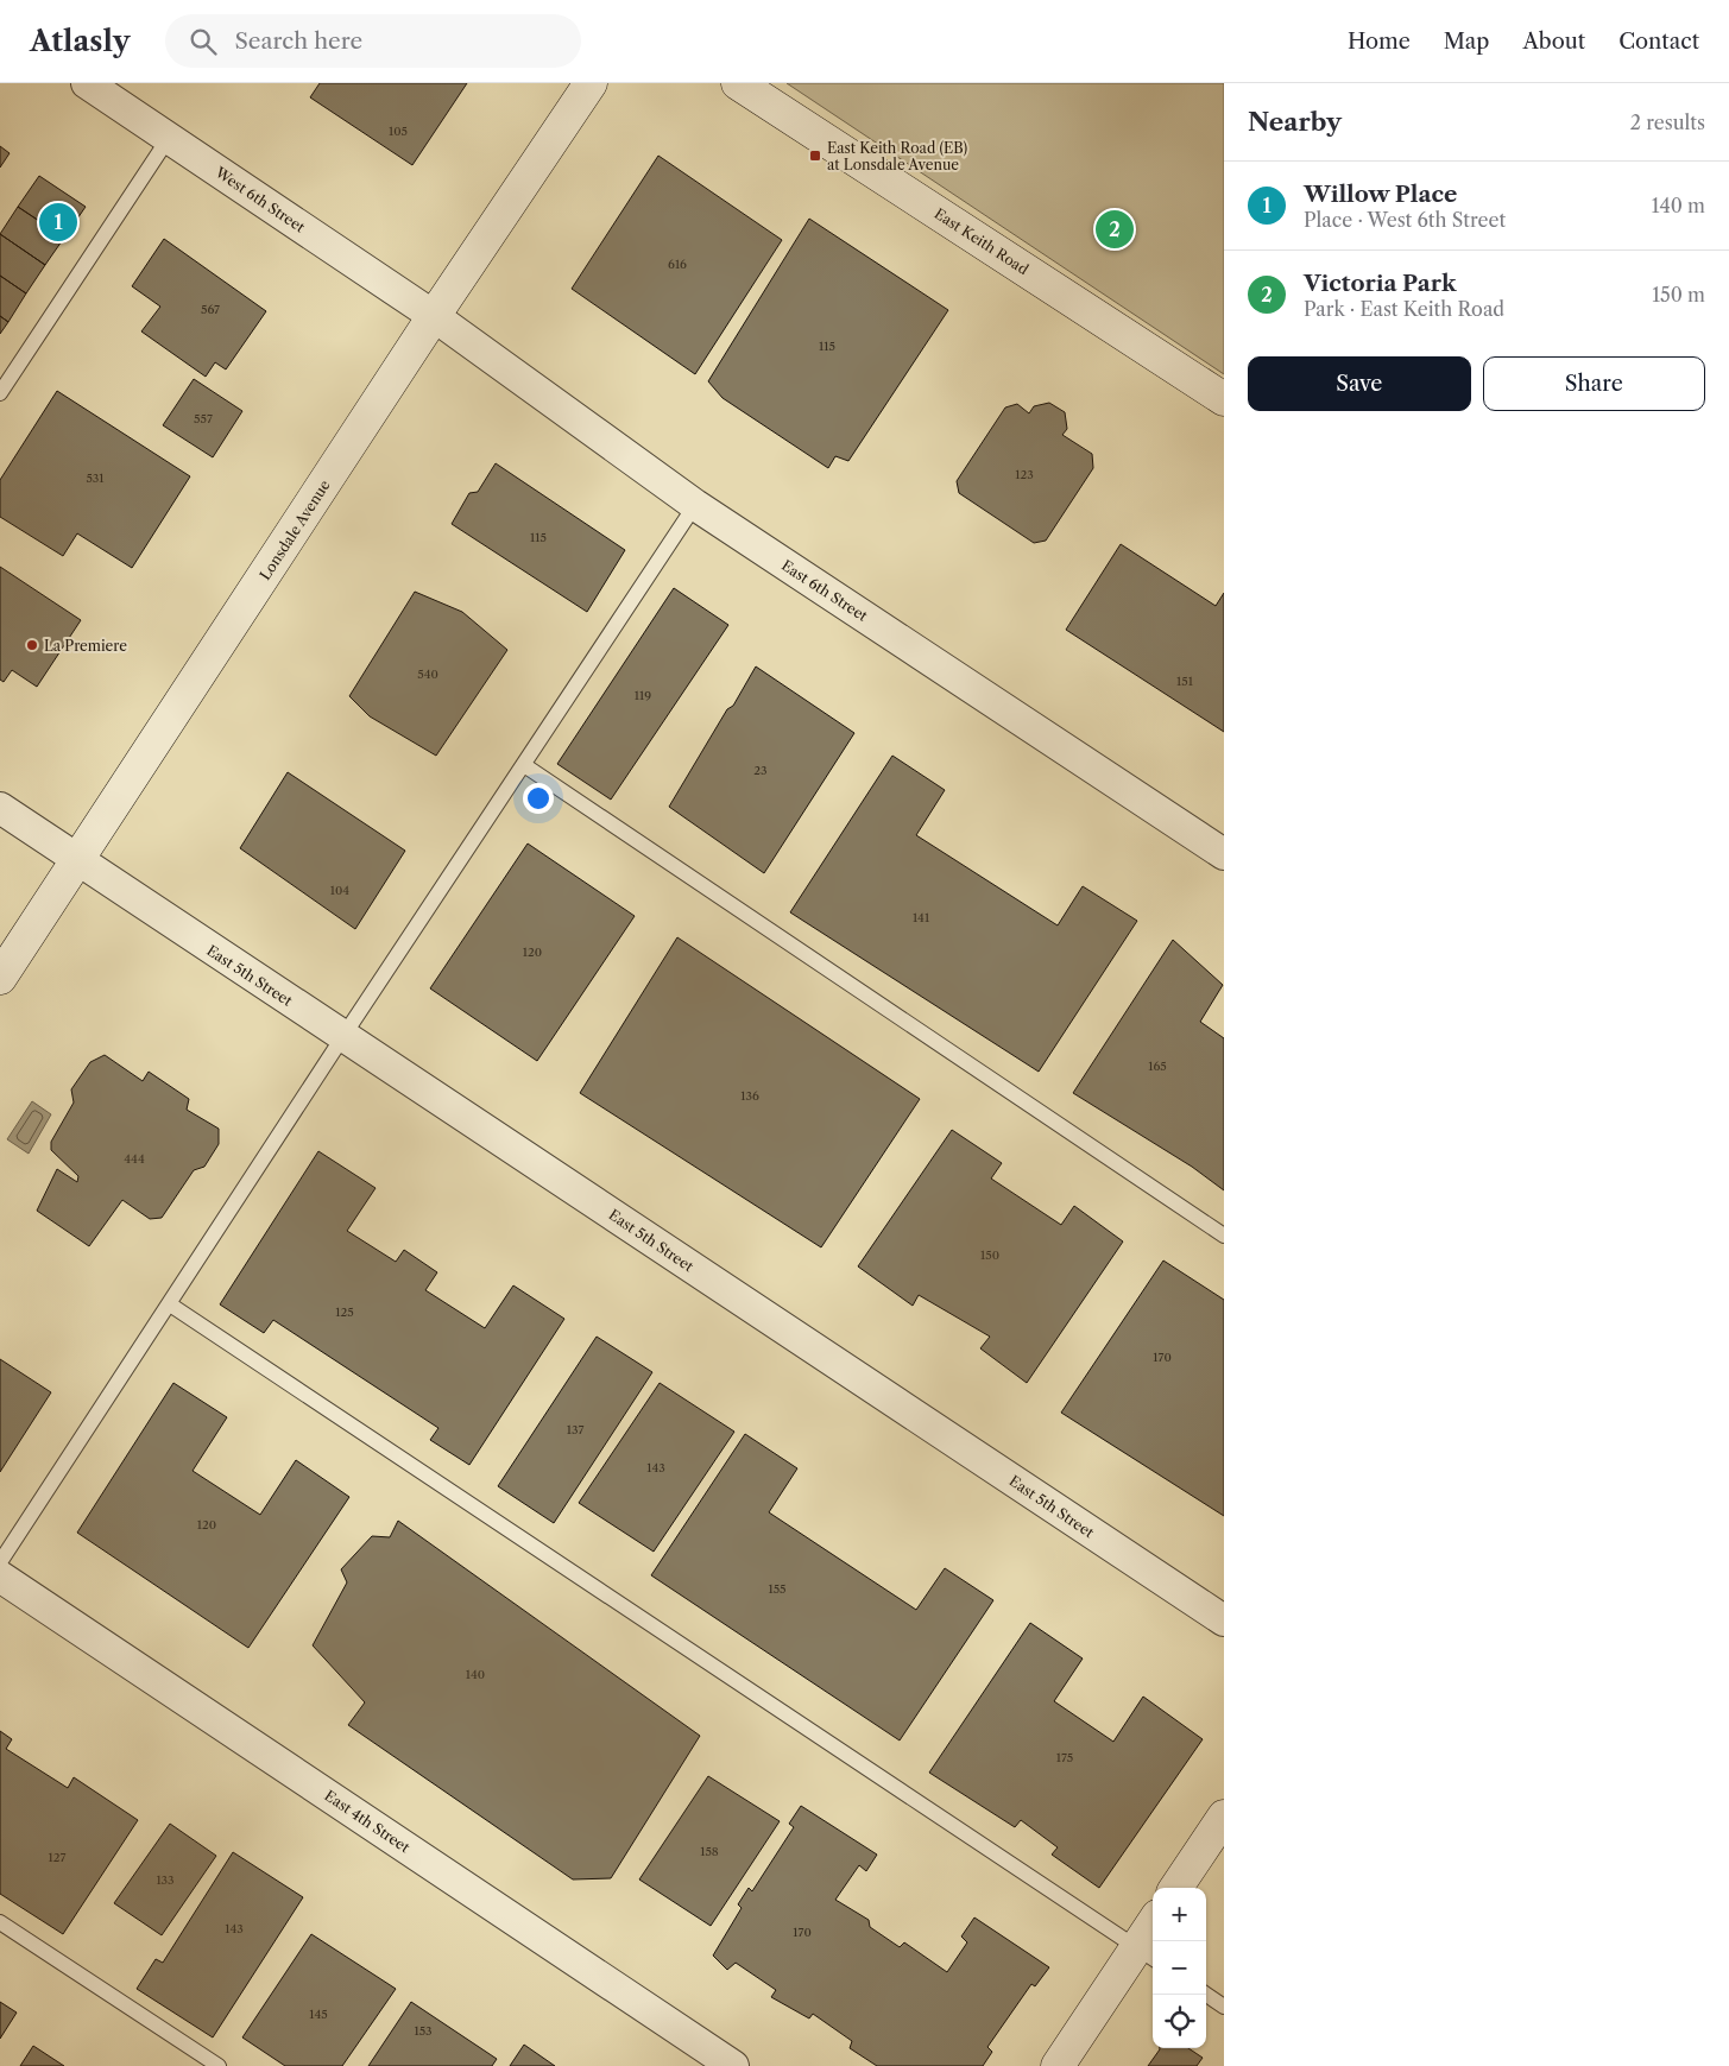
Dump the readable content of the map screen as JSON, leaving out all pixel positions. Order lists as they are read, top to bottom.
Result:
{
  "streets": {
    "main road": ["East Keith Road", "Lonsdale Avenue"],
    "street": [
      "West 6th Street",
      "East 6th Street",
      "East 5th Street",
      "East 4th Street"
    ]
  },
  "crossings": [
    ["West 6th Street", "Lonsdale Avenue"],
    ["West 6th Street", "East 6th Street"],
    ["Lonsdale Avenue", "East 6th Street"],
    ["Lonsdale Avenue", "East 5th Street"]
  ],
  "places": {
    "transit": ["East Keith Road (EB) at Lonsdale Avenue"],
    "other": ["La Premiere"]
  },
  "house_numbers": [
    "105",
    "616",
    "567",
    "115",
    "557",
    "123",
    "531",
    "115",
    "540",
    "151",
    "119",
    "23",
    "104",
    "141",
    "120",
    "165",
    "136",
    "444",
    "150",
    "125",
    "170",
    "137",
    "143",
    "120",
    "155",
    "140",
    "175",
    "158",
    "127",
    "133",
    "143",
    "170",
    "145",
    "153"
  ],
  "page": {
    "header": "Atlasly",
    "search": "Search here",
    "nav": [
      "Home",
      "Map",
      "About",
      "Contact"
    ],
    "heading": ["Nearby", "2 results"],
    "list": [
      {
        "mark": "1",
        "name": "Willow Place",
        "note": "Place · West 6th Street",
        "value": "140 m"
      },
      {
        "mark": "2",
        "name": "Victoria Park",
        "note": "Park · East Keith Road",
        "value": "150 m"
      }
    ],
    "pins": ["1", "2"],
    "buttons": ["Save", "Share"],
    "map_buttons": ["+", "−"]
  }
}
